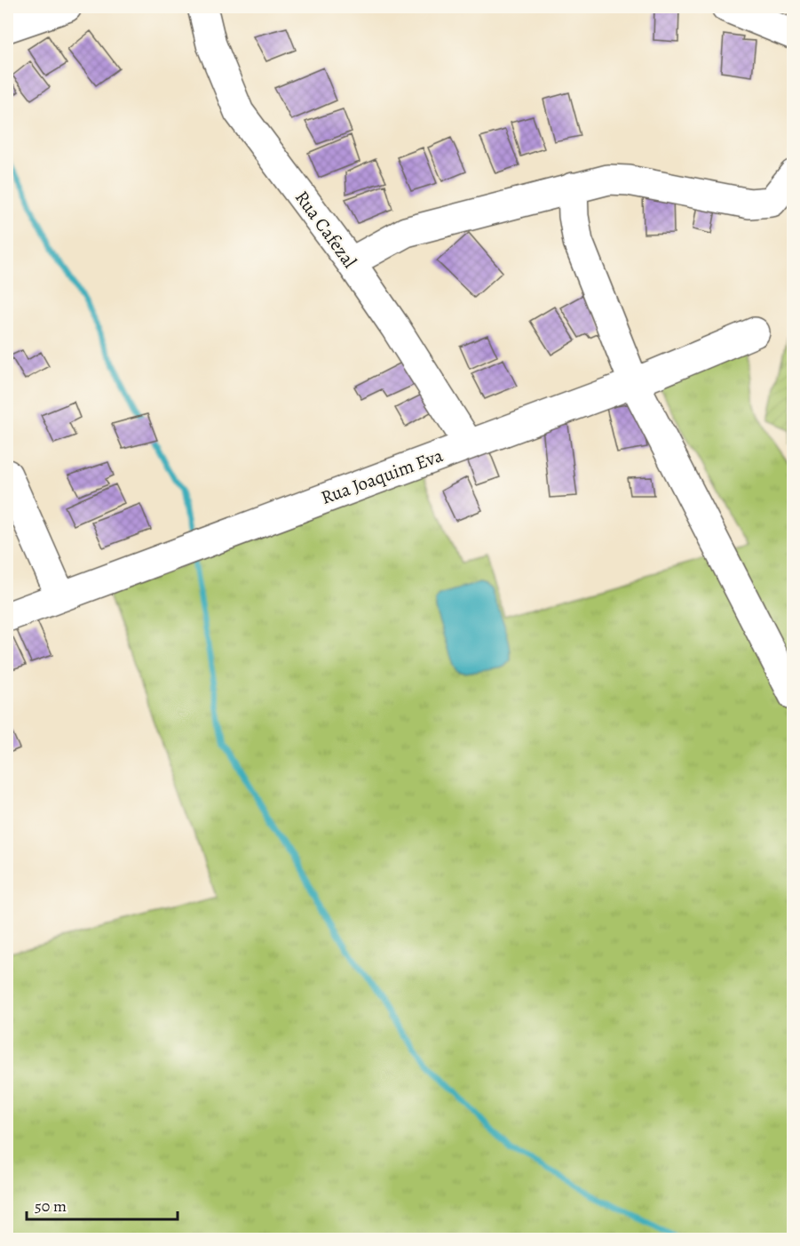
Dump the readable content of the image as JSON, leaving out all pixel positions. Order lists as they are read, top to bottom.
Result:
{
  "streets": {
    "street": ["Rua Cafezal", "Rua Joaquim Eva"]
  },
  "crossings": [
    ["Rua Cafezal", "Rua Joaquim Eva"]
  ],
  "scale_bar": "50 m"
}
